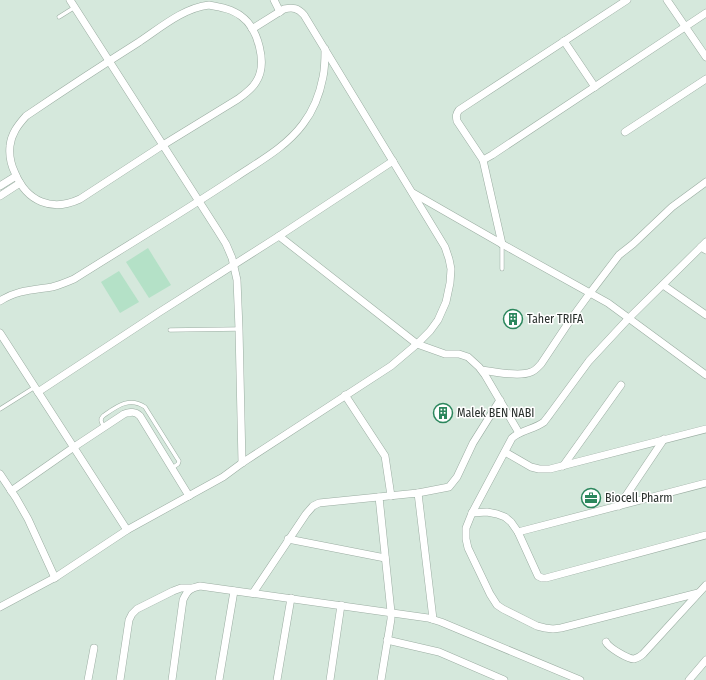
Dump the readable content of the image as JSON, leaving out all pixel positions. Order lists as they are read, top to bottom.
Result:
{
  "places": {
    "building": ["Taher TRIFA", "Malek BEN NABI"],
    "office": ["Biocell Pharm"]
  }
}
